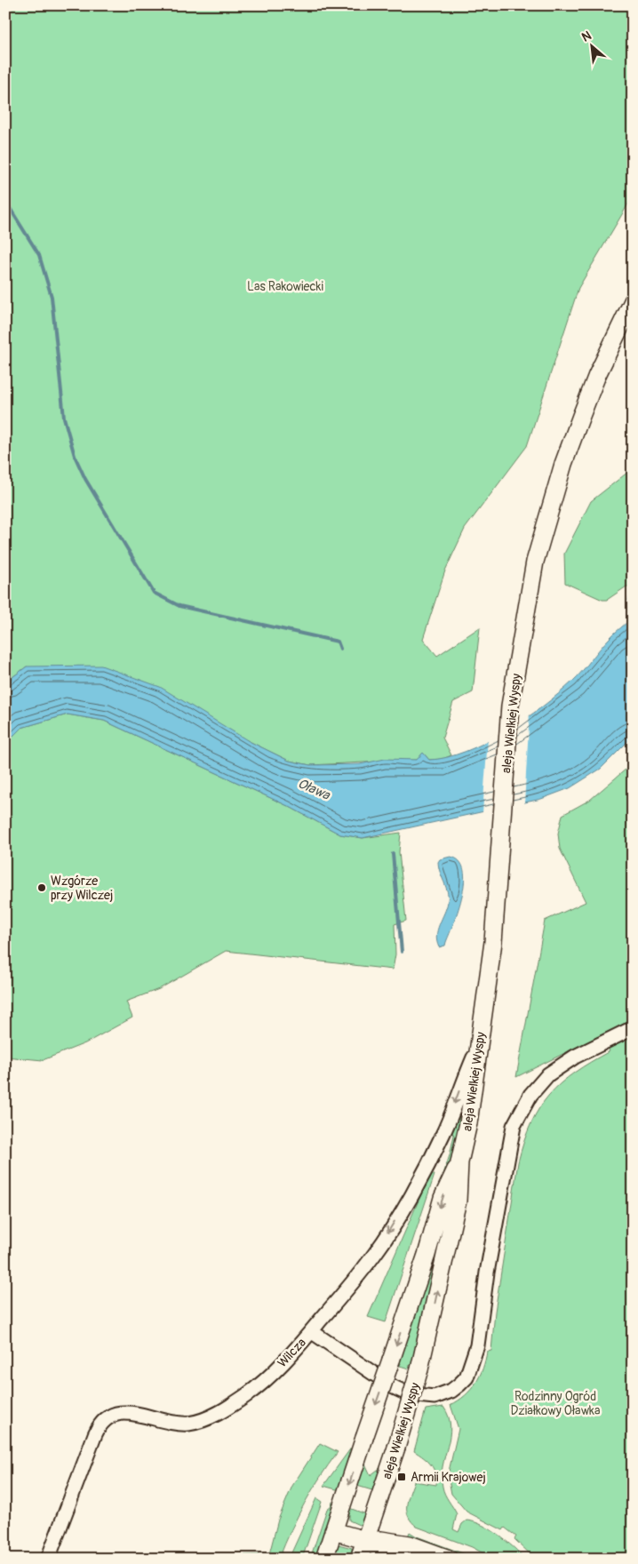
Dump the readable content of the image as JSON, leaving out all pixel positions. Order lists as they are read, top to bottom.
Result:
{
  "streets": {
    "main road": ["aleja Wielkiej Wyspy"],
    "street": ["Wilcza"]
  },
  "crossings": [
    ["aleja Wielkiej Wyspy", "Wilcza"]
  ],
  "one_way": ["Wilcza"],
  "water": ["Oława"],
  "parks": ["Las Rakowiecki", "Rodzinny Ogród Działkowy Oławka"],
  "places": {
    "other": ["Wzgórze przy Wilczej"],
    "transit": ["Armii Krajowej"]
  },
  "north": "top left"
}
